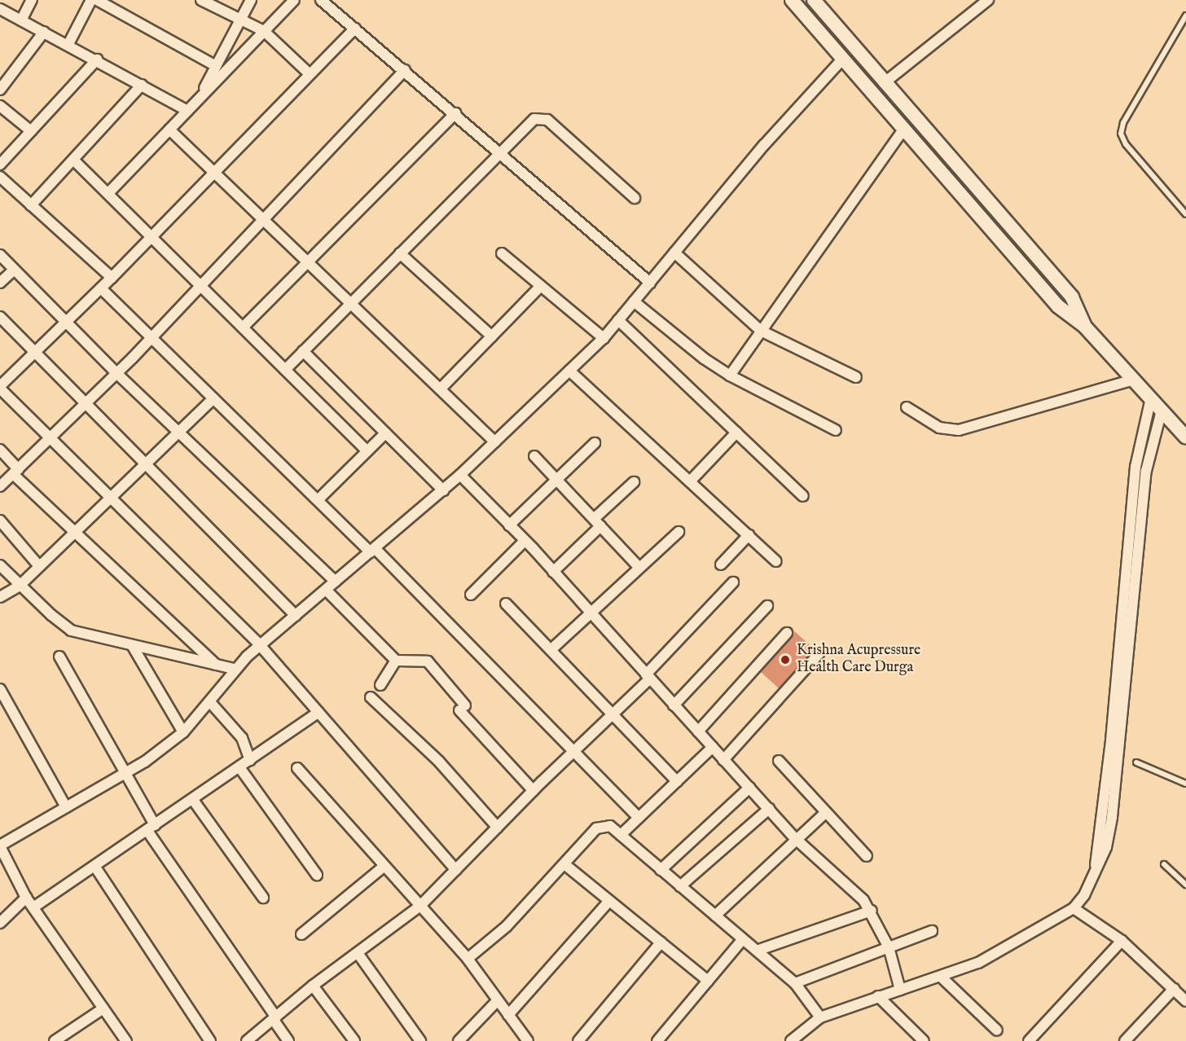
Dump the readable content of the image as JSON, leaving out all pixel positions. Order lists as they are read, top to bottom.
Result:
{
  "places": ["Krishna Acupressure Health Care Durga"]
}
